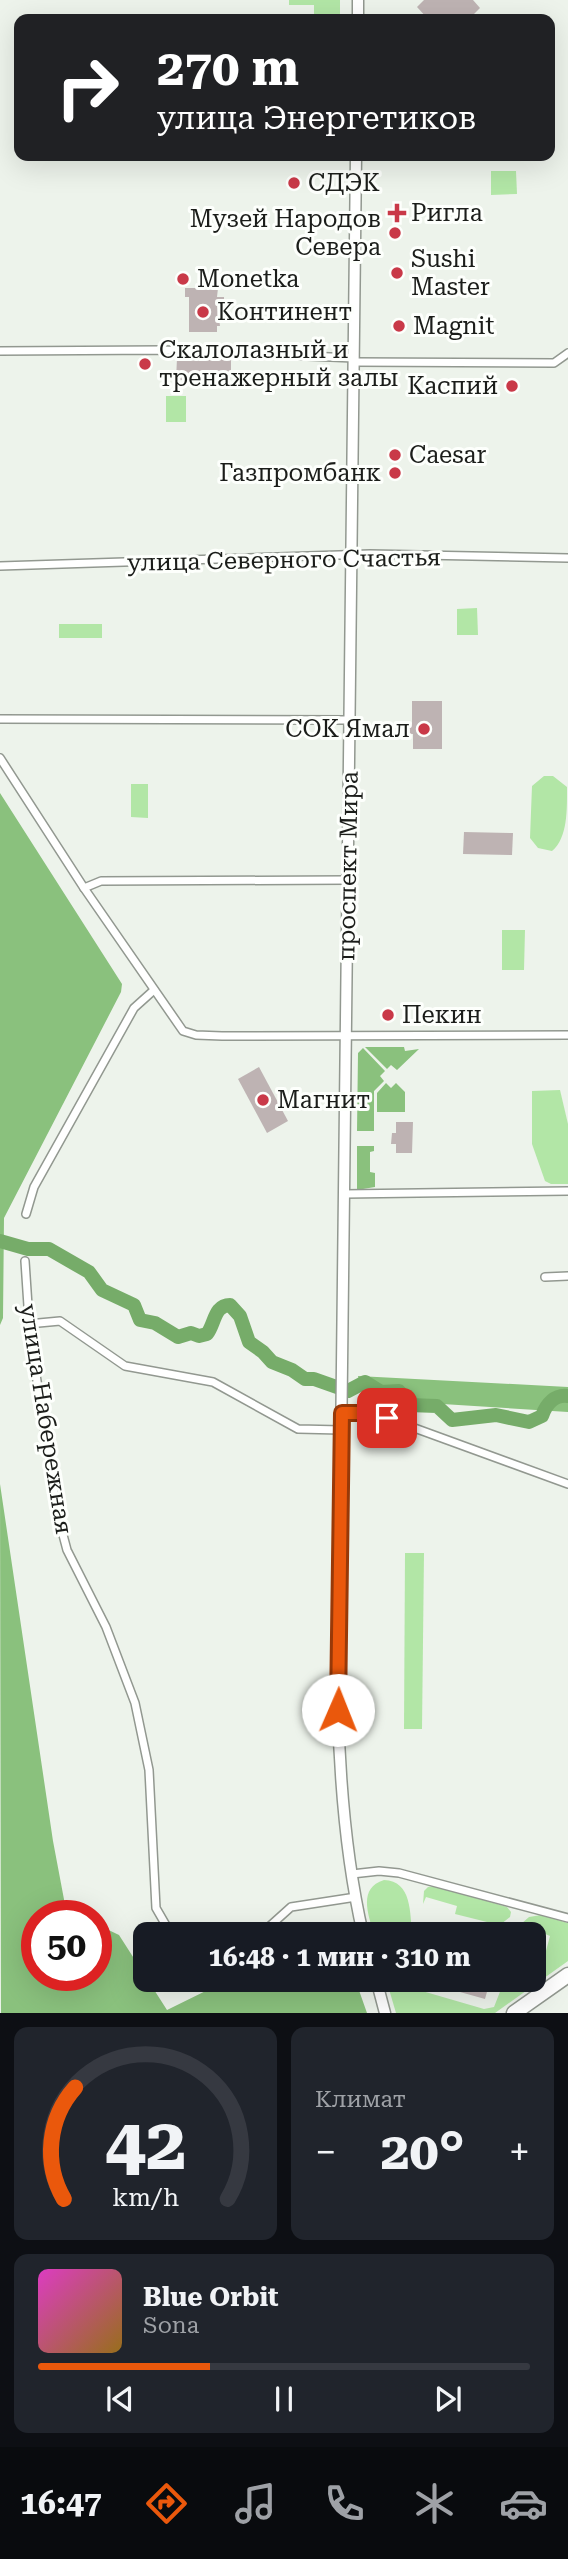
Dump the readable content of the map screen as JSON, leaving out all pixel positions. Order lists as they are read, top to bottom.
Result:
{
  "streets": {
    "main road": ["проспект Мира"],
    "street": ["улица Северного Счастья", "улица Набережная"]
  },
  "crossings": [
    ["улица Северного Счастья", "проспект Мира"]
  ],
  "places": {
    "other": [
      "СДЭК",
      "Музей Народов Севера",
      "Sushi Master",
      "Monetka",
      "Континент",
      "Magnit",
      "Скалолазный и тренажерный залы",
      "Каспий",
      "Caesar",
      "Газпромбанк",
      "СОК Ямал",
      "Пекин",
      "Магнит"
    ],
    "health": ["Ригла"]
  },
  "page": {
    "turn": ["270 m", "улица Энергетиков"],
    "limit": "50",
    "trip": "16:48 · 1 мин · 310 m",
    "tile": "Климат",
    "heat": ["−", "20°", "+"],
    "song": ["Blue Orbit", "Sona"],
    "tabs": "16:47",
    "gauge": ["42", "km/h"]
  }
}
